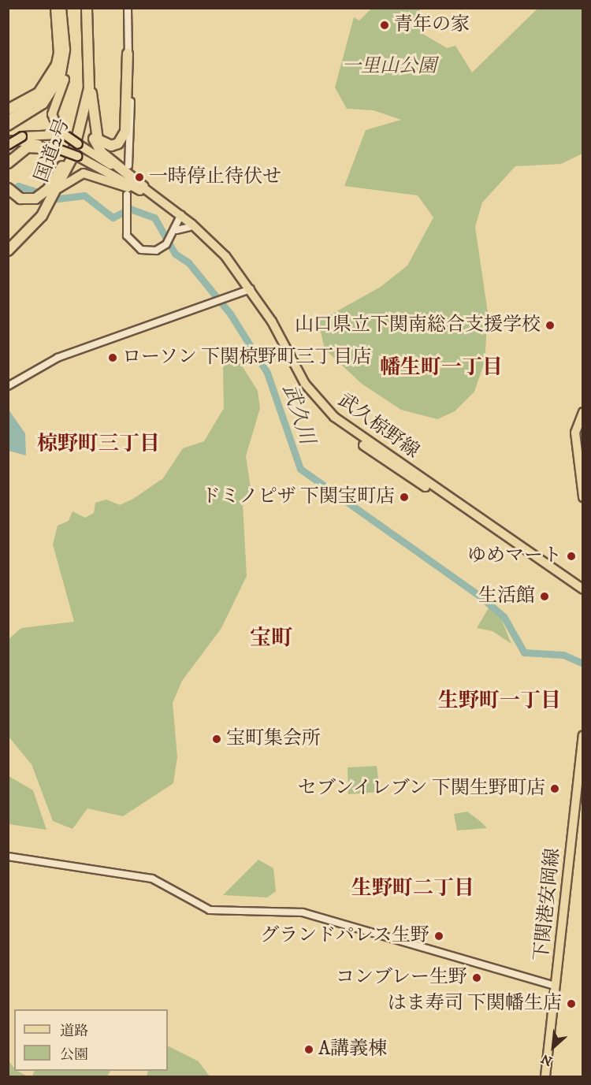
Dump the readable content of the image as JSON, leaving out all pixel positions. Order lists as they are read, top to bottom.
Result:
{
  "streets": {
    "highway": ["国道2号"],
    "main road": ["武久椋野線", "下関港安岡線"]
  },
  "districts": [
    "幡生町一丁目",
    "椋野町三丁目",
    "宝町",
    "生野町一丁目",
    "生野町二丁目"
  ],
  "water": ["武久川"],
  "parks": ["一里山公園"],
  "places": [
    "青年の家",
    "一時停止待伏せ",
    "山口県立下関南総合支援学校",
    "ローソン 下関椋野町三丁目店",
    "ドミノピザ 下関宝町店",
    "ゆめマート",
    "生活館",
    "宝町集会所",
    "セブンイレブン 下関生野町店",
    "グランドパレス生野",
    "コンブレー生野",
    "はま寿司 下関幡生店",
    "A講義棟"
  ],
  "legend": ["道路", "公園"],
  "north": "bottom left"
}
